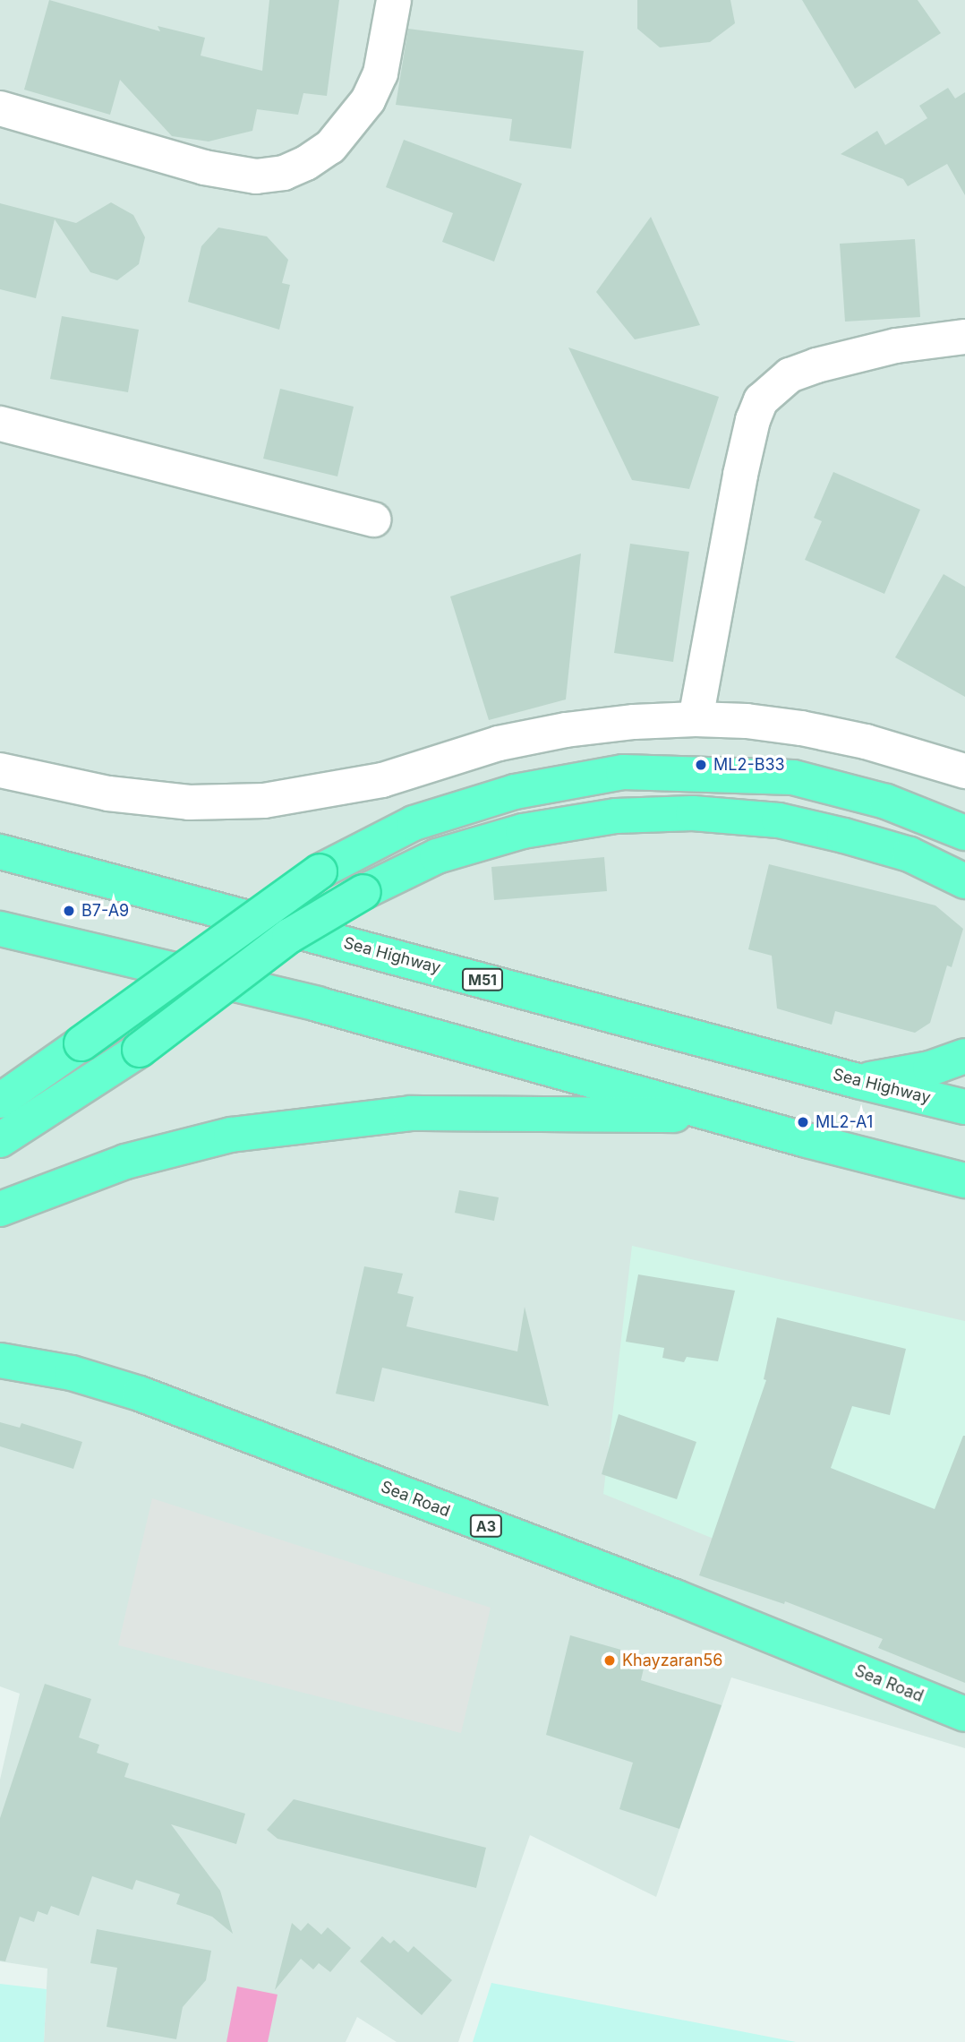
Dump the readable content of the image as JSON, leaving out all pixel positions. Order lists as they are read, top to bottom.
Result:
{
  "streets": {
    "highway": [
      "Sea Highway",
      "M51",
      "Sea Road",
      "A3"
    ]
  },
  "places": [
    "ML2-B33",
    "B7-A9",
    "ML2-A1",
    "Khayzaran56"
  ]
}
